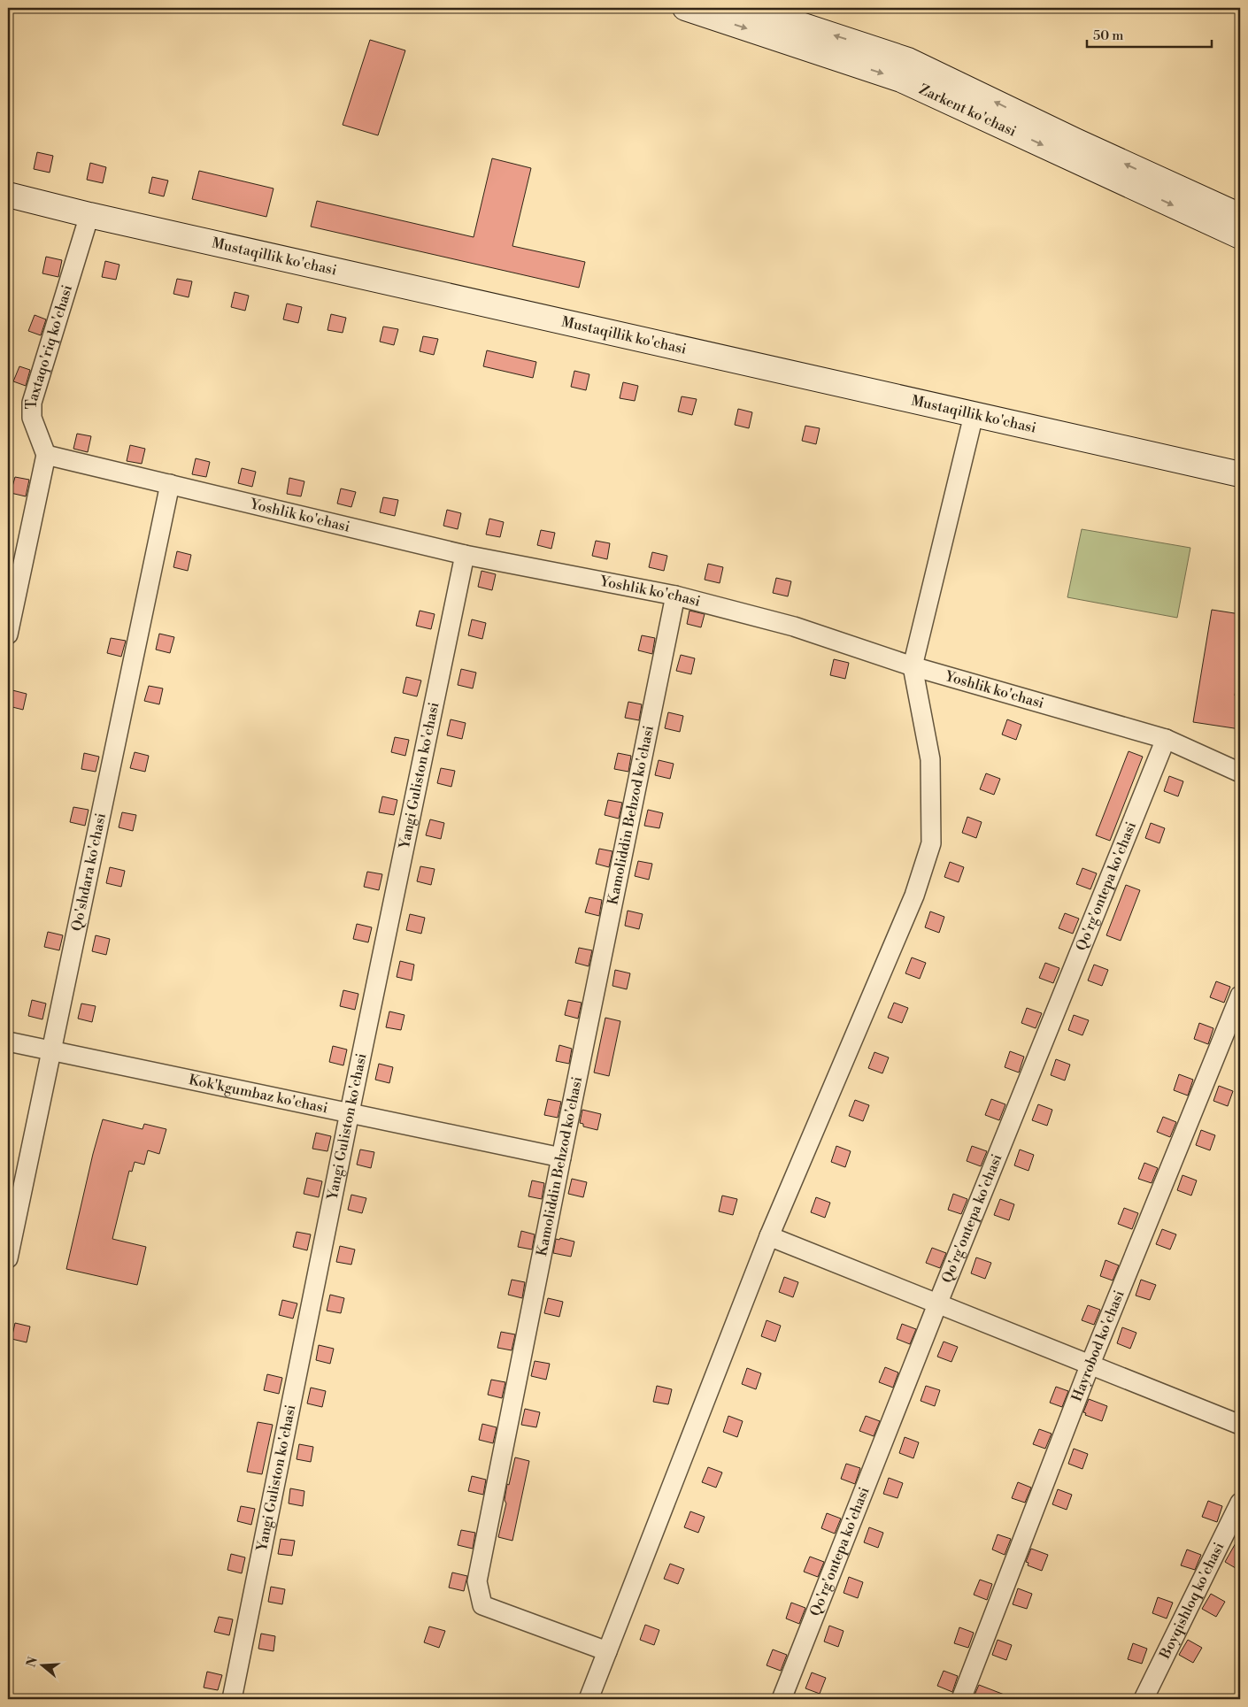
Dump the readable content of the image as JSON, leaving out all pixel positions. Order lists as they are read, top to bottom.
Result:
{
  "streets": {
    "main road": ["Zarkent ko'chasi", "Mustaqillik ko'chasi"],
    "street": [
      "Taxtaqo'riq ko'chasi",
      "Yoshlik ko'chasi",
      "Yangi Guliston ko'chasi",
      "Kamoliddin Behzod ko'chasi",
      "Qo'shdara ko'chasi",
      "Qo'rg'ontepa ko'chasi",
      "Kok'kgumbaz ko'chasi",
      "Hayrobod ko'chasi",
      "Boyqishloq ko'chasi"
    ]
  },
  "crossings": [
    ["Mustaqillik ko'chasi", "Taxtaqo'riq ko'chasi"],
    ["Taxtaqo'riq ko'chasi", "Yoshlik ko'chasi"],
    ["Yoshlik ko'chasi", "Yangi Guliston ko'chasi"],
    ["Yoshlik ko'chasi", "Kamoliddin Behzod ko'chasi"],
    ["Yoshlik ko'chasi", "Qo'shdara ko'chasi"],
    ["Yoshlik ko'chasi", "Qo'rg'ontepa ko'chasi"],
    ["Yangi Guliston ko'chasi", "Kok'kgumbaz ko'chasi"],
    ["Kamoliddin Behzod ko'chasi", "Kok'kgumbaz ko'chasi"],
    ["Qo'shdara ko'chasi", "Kok'kgumbaz ko'chasi"]
  ],
  "scale_bar": "50 m",
  "north": "left"
}
